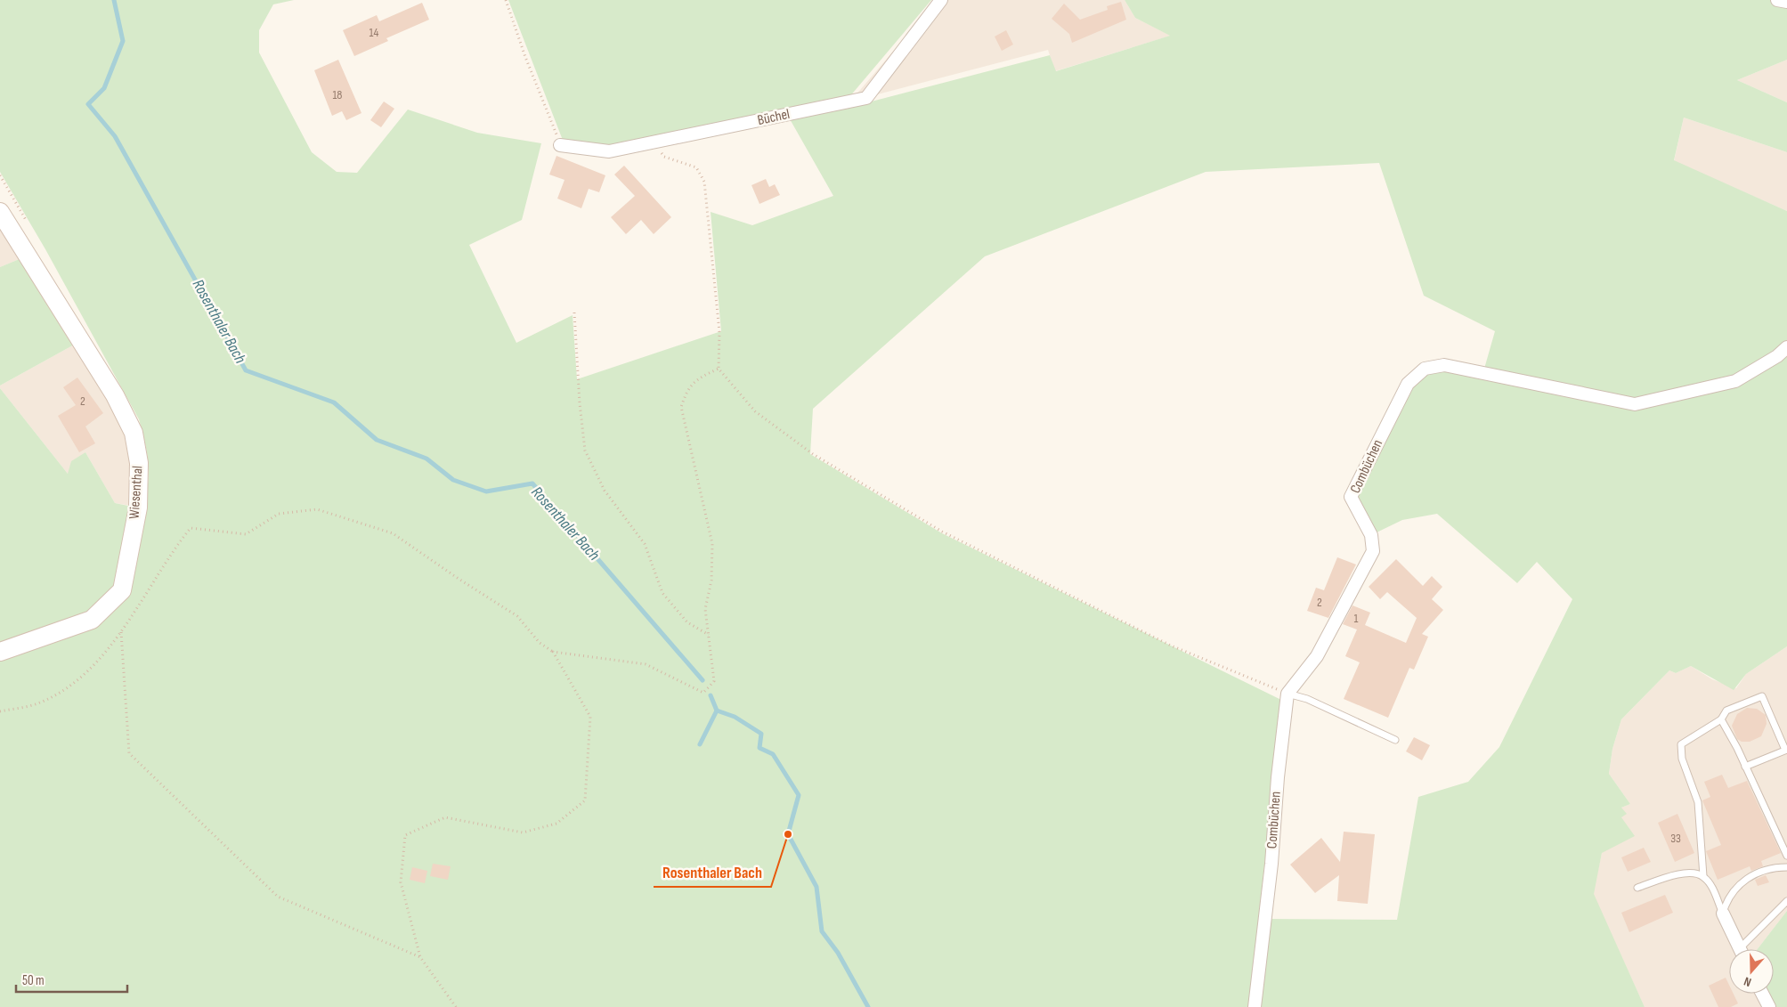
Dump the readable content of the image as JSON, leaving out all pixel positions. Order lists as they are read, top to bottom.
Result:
{
  "streets": {
    "street": ["Büchel", "Combüchen", "Wiesenthal"]
  },
  "water": ["Rosenthaler Bach"],
  "places": ["Rosenthaler Bach"],
  "house_numbers": [
    "14",
    "18",
    "2",
    "2",
    "1",
    "33"
  ],
  "scale_bar": "50 m",
  "north": "bottom"
}
